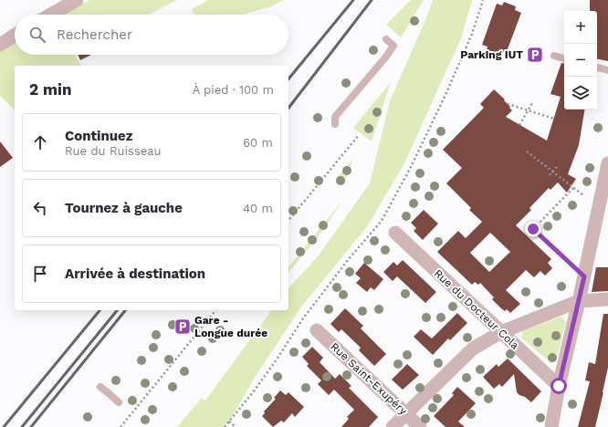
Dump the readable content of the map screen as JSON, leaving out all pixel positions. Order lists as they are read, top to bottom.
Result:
{
  "streets": {
    "street": ["Rue du Docteur Cola", "Rue Saint-Exupéry"]
  },
  "places": {
    "parking": ["Parking IUT", "Gare - Longue durée"]
  },
  "page": {
    "map_buttons": ["+", "−"],
    "search": "Rechercher",
    "heading": ["2 min", "À pied · 100 m"],
    "list": [
      ["Continuez", "Rue du Ruisseau", "60 m"],
      ["Tournez à gauche", "40 m"],
      "Arrivée à destination"
    ]
  }
}
